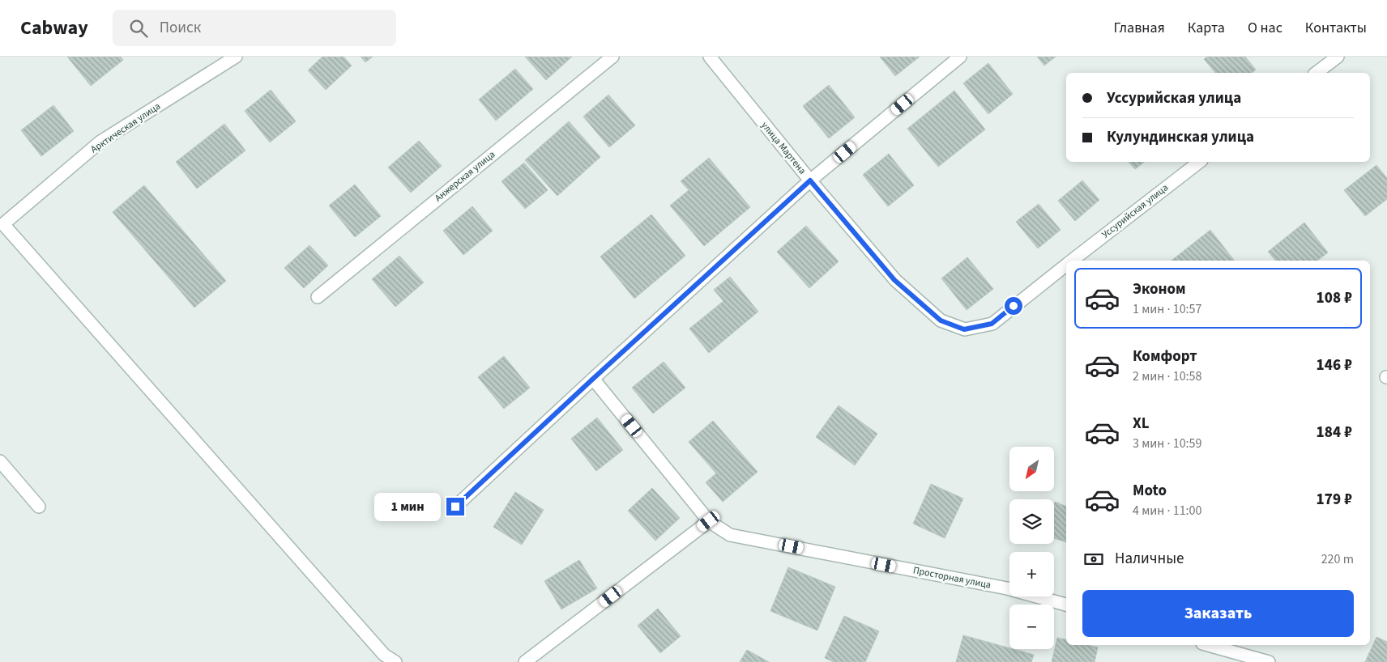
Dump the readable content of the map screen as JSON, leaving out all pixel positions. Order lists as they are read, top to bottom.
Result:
{
  "streets": {
    "street": [
      "Арктическая улица",
      "улица Мартена",
      "Анжерская улица",
      "Уссурийская улица",
      "Просторная улица"
    ]
  },
  "crossings": [
    ["улица Мартена", "Уссурийская улица"]
  ],
  "north": "bottom left",
  "page": {
    "header": "Cabway",
    "search": "Поиск",
    "nav": [
      "Главная",
      "Карта",
      "О нас",
      "Контакты"
    ],
    "banner": ["Уссурийская улица", "Кулундинская улица"],
    "list": [
      {
        "name": "Эконом",
        "note": "1 мин · 10:57",
        "value": "108 ₽"
      },
      {
        "name": "Комфорт",
        "note": "2 мин · 10:58",
        "value": "146 ₽"
      },
      {
        "name": "XL",
        "note": "3 мин · 10:59",
        "value": "184 ₽"
      },
      {
        "name": "Moto",
        "note": "4 мин · 11:00",
        "value": "179 ₽"
      }
    ],
    "map_buttons": ["+", "−"],
    "bubble": "1 мин",
    "pay": ["Наличные", "220 m"],
    "buttons": "Заказать"
  }
}
